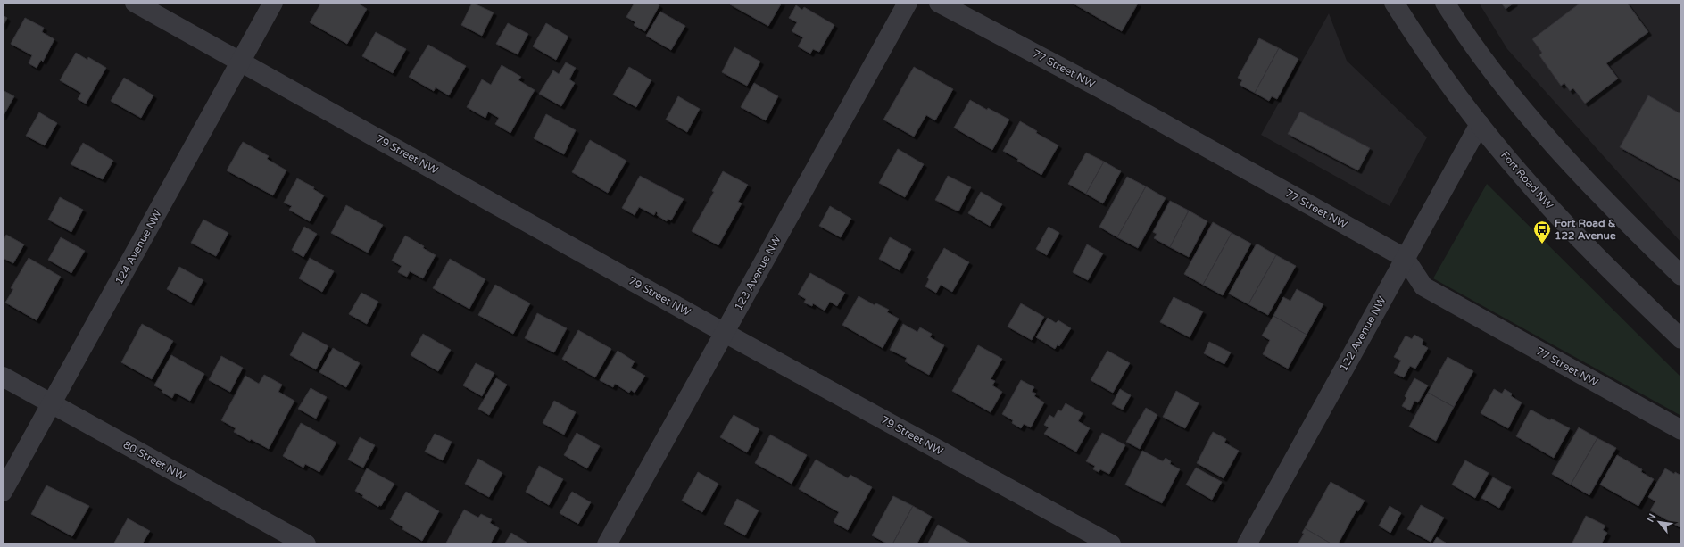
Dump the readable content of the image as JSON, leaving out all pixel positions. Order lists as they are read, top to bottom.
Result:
{
  "streets": {
    "street": [
      "77 Street NW",
      "79 Street NW",
      "Fort Road NW",
      "124 Avenue NW",
      "123 Avenue NW",
      "122 Avenue NW",
      "80 Street NW"
    ]
  },
  "crossings": [
    ["77 Street NW", "122 Avenue NW"],
    ["79 Street NW", "124 Avenue NW"],
    ["79 Street NW", "123 Avenue NW"],
    ["Fort Road NW", "122 Avenue NW"],
    ["124 Avenue NW", "80 Street NW"]
  ],
  "places": {
    "bus stop": ["Fort Road & 122 Avenue"]
  },
  "north": "top left"
}
